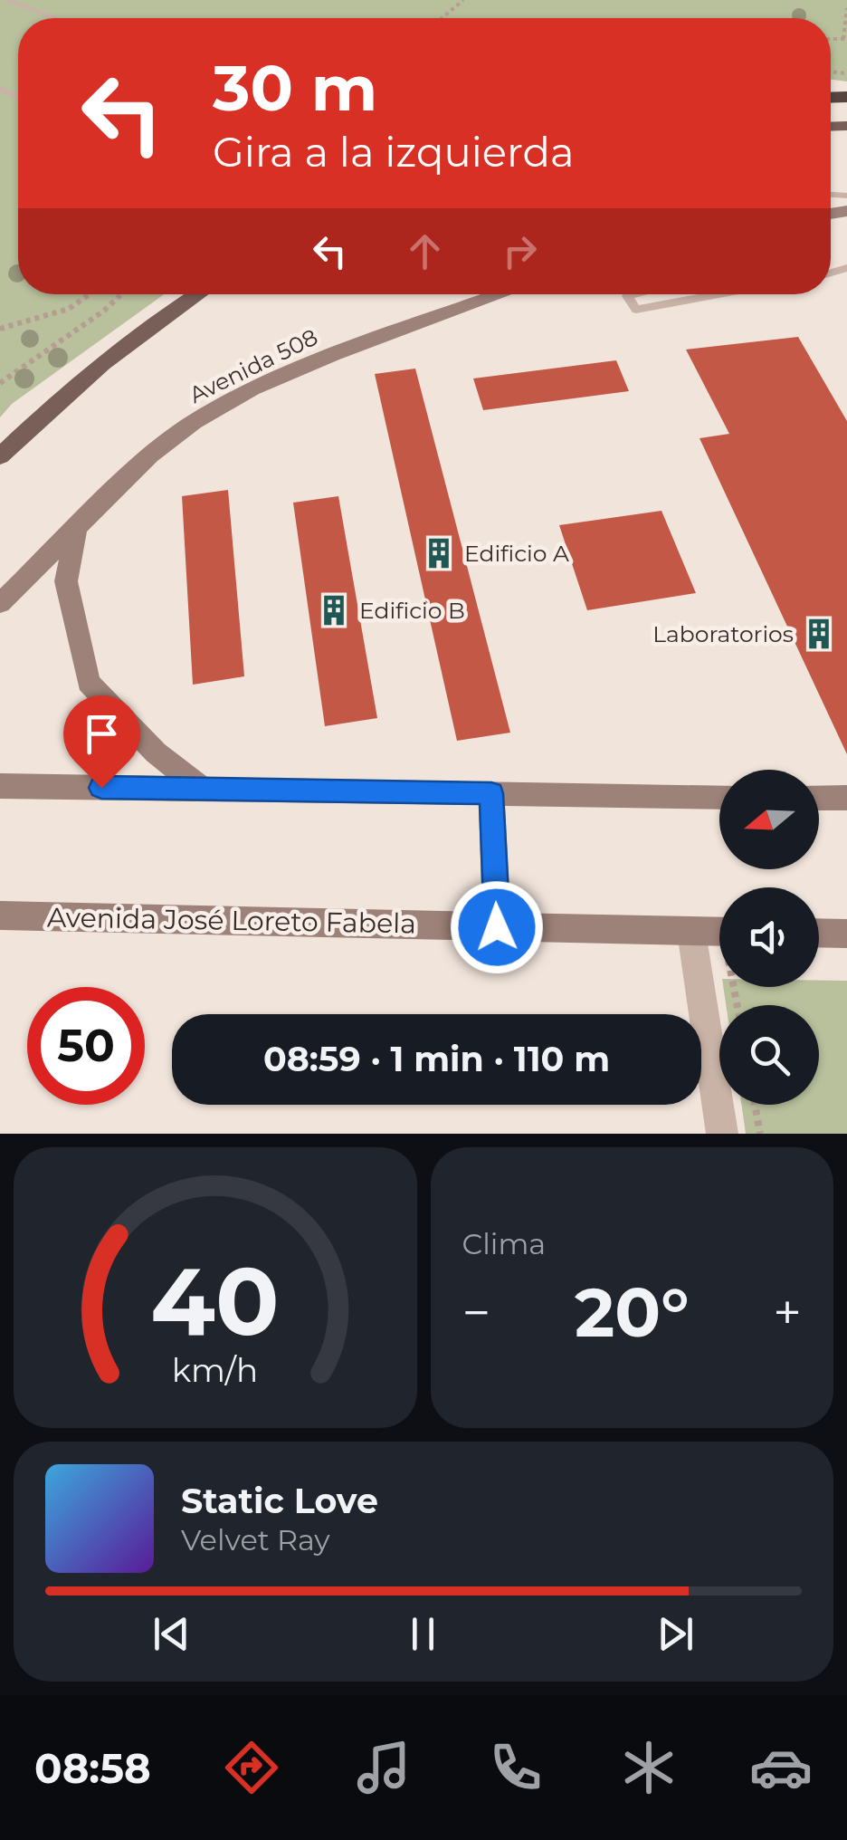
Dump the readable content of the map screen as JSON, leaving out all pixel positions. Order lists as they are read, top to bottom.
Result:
{
  "streets": {
    "main road": ["Avenida 508", "Avenida José Loreto Fabela"]
  },
  "places": {
    "building": ["Edificio A", "Edificio B", "Laboratorios"]
  },
  "north": "left",
  "page": {
    "turn": ["30 m", "Gira a la izquierda"],
    "limit": "50",
    "trip": "08:59 · 1 min · 110 m",
    "tile": "Clima",
    "heat": ["−", "20°", "+"],
    "song": ["Static Love", "Velvet Ray"],
    "tabs": "08:58",
    "gauge": ["40", "km/h"]
  }
}
